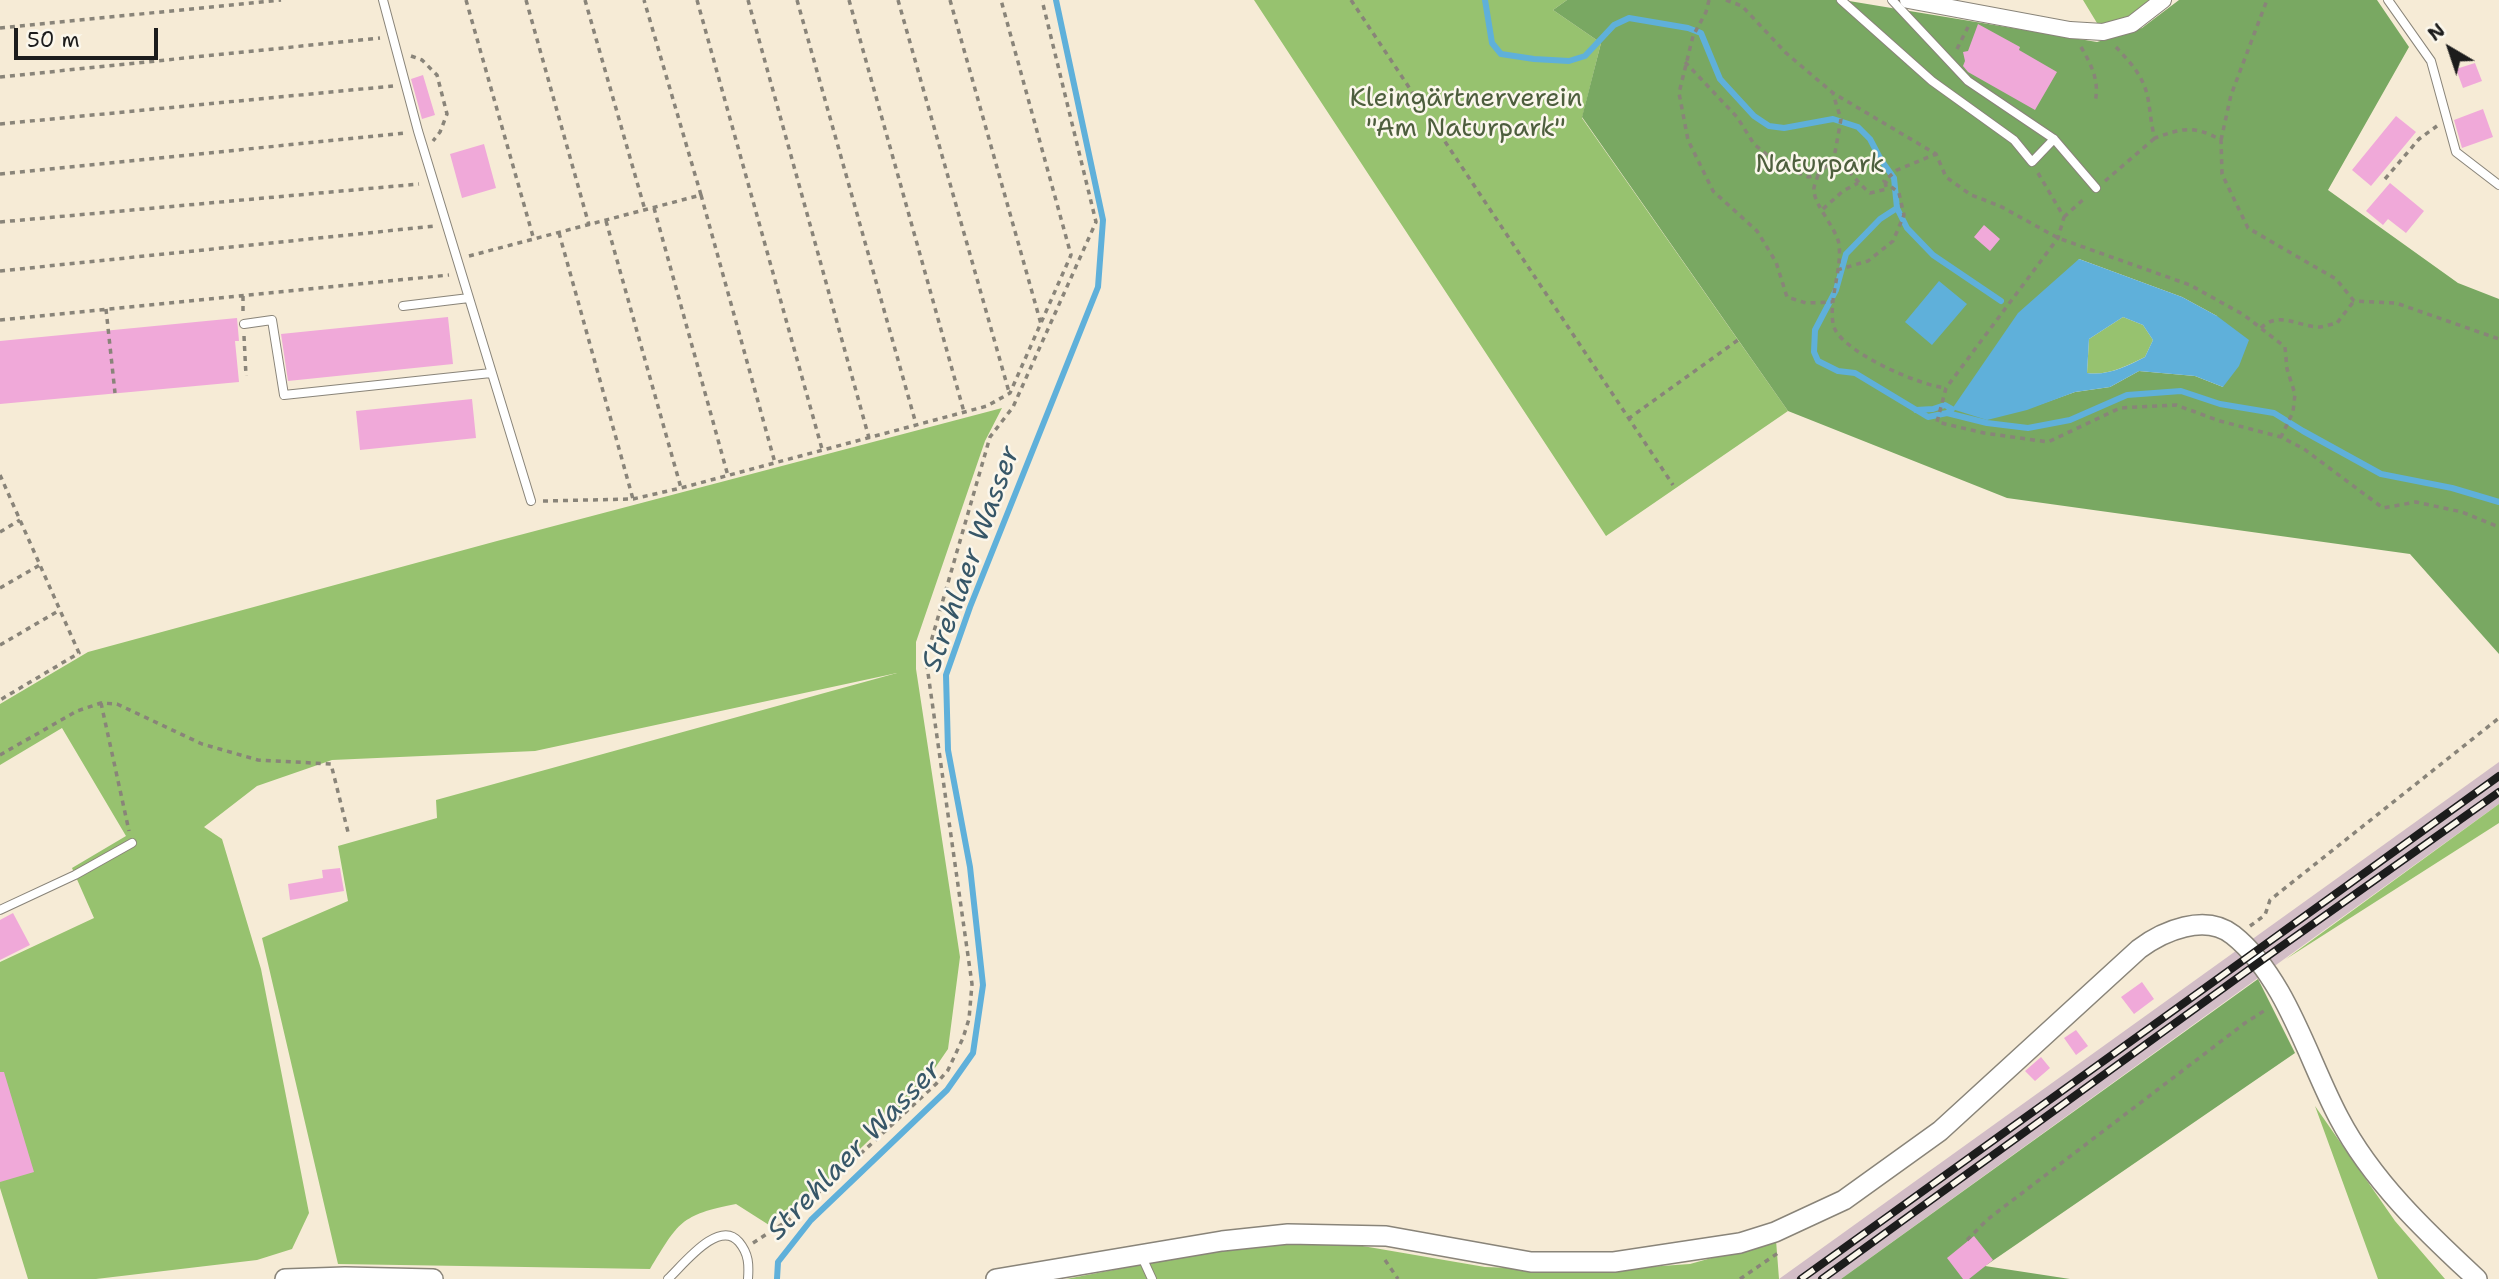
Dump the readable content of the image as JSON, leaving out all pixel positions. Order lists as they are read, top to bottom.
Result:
{
  "water": ["Strehlaer Wasser"],
  "parks": ["Kleingärtnerverein \"Am Naturpark\"", "Naturpark"],
  "scale_bar": "50 m",
  "north": "top left"
}
